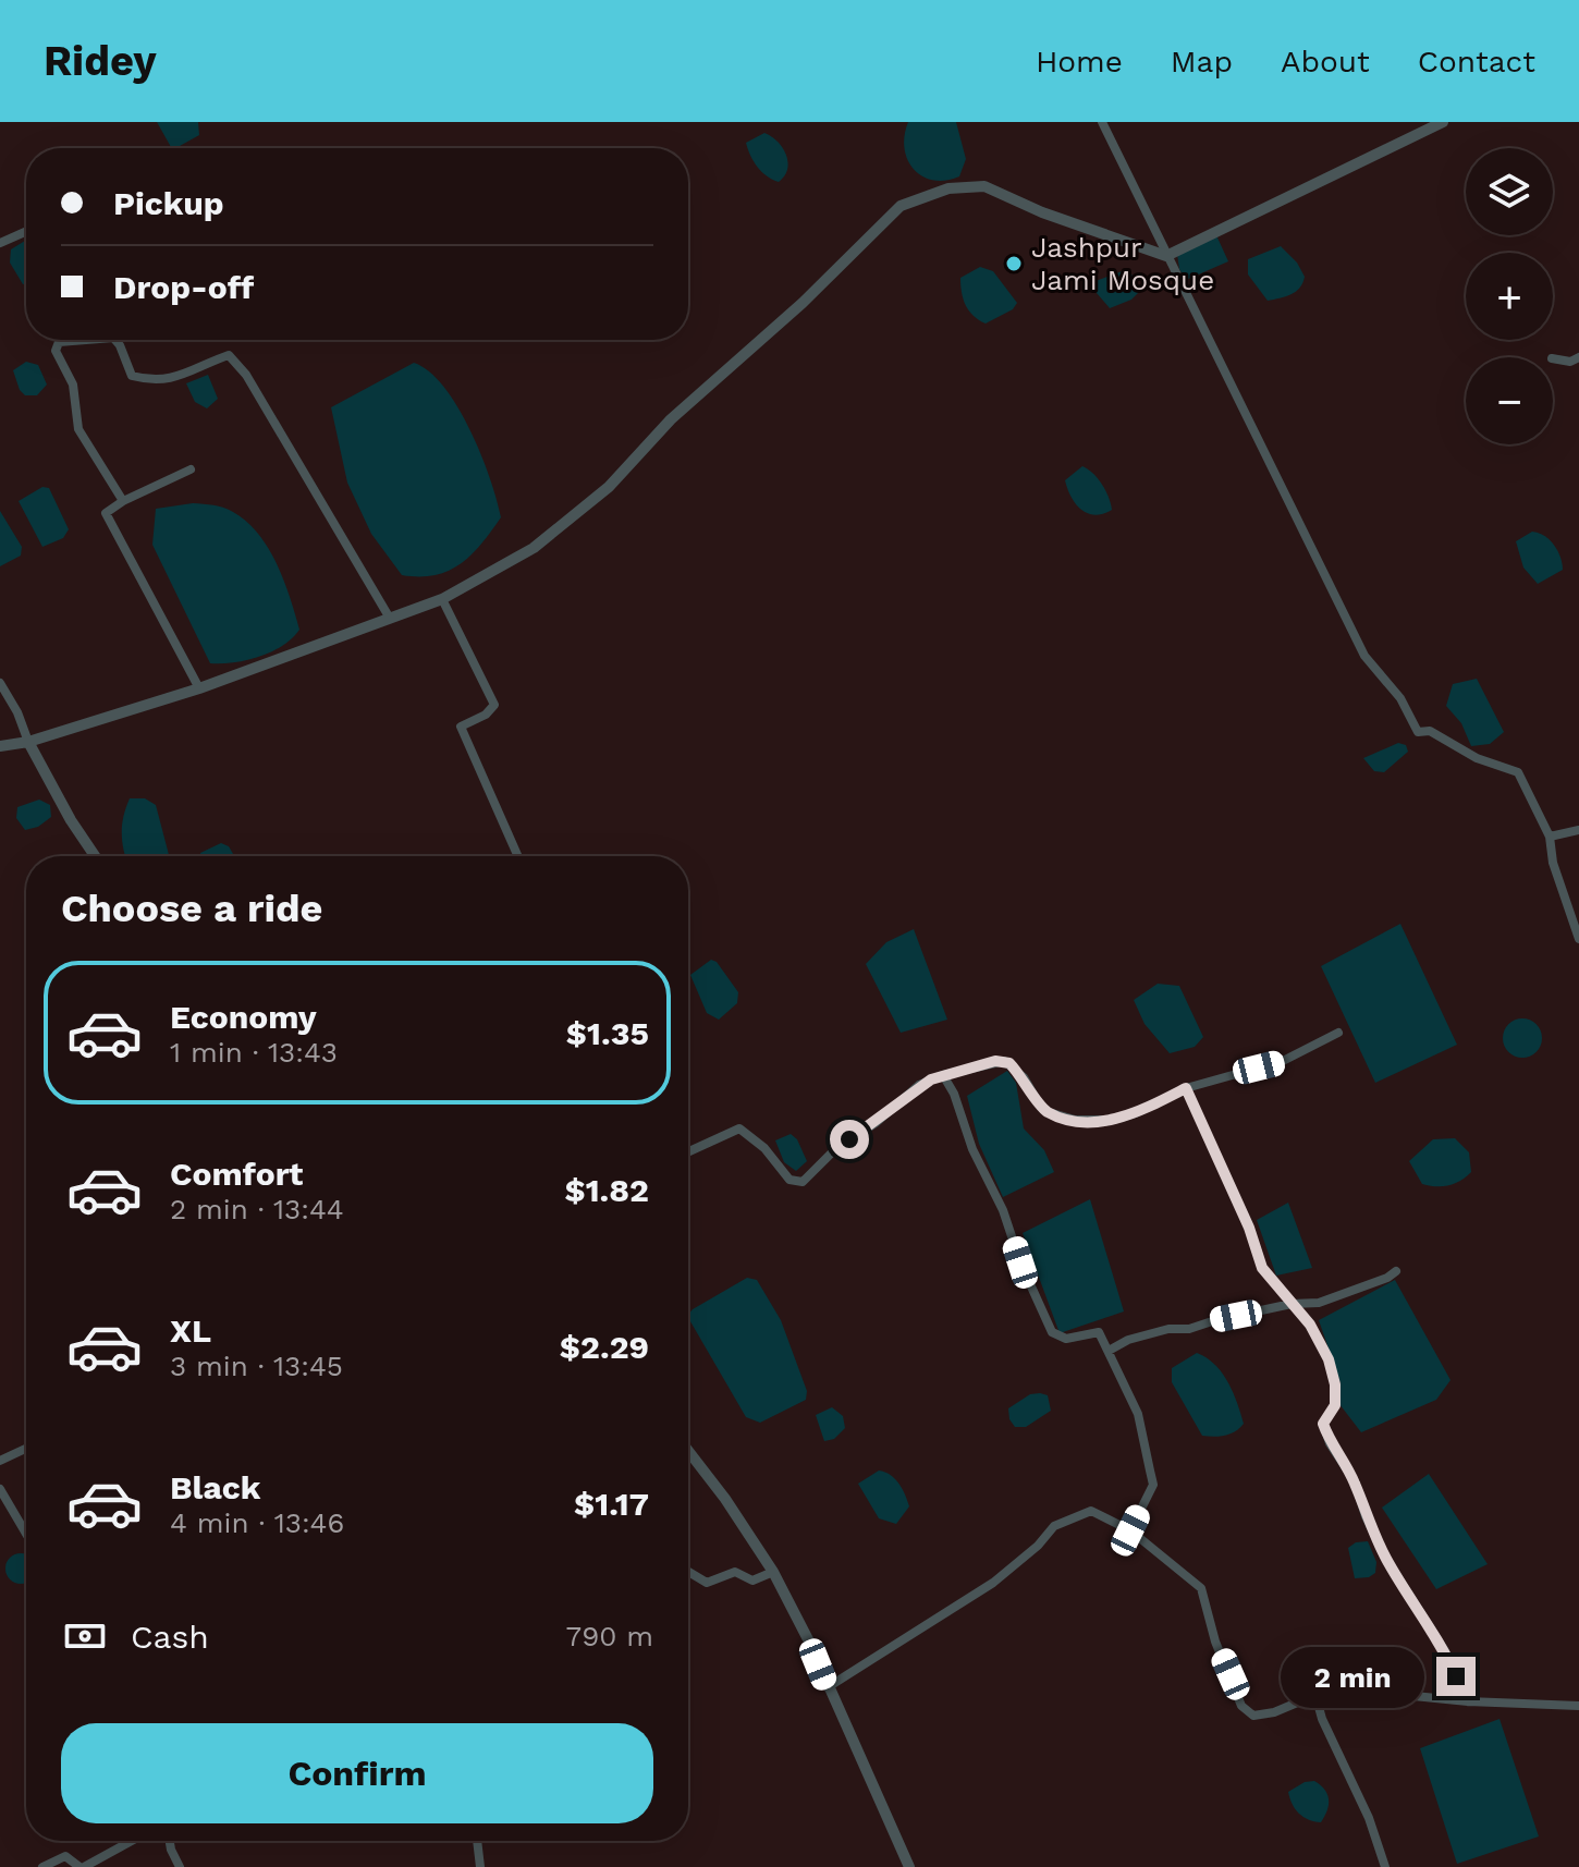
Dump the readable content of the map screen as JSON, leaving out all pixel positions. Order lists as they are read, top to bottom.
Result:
{
  "places": ["Jashpur Jami Mosque"],
  "page": {
    "header": "Ridey",
    "nav": [
      "Home",
      "Map",
      "About",
      "Contact"
    ],
    "map_buttons": ["+", "−"],
    "banner": ["Pickup", "Drop-off"],
    "heading": "Choose a ride",
    "list": [
      {
        "name": "Economy",
        "note": "1 min · 13:43",
        "value": "$1.35"
      },
      {
        "name": "Comfort",
        "note": "2 min · 13:44",
        "value": "$1.82"
      },
      {
        "name": "XL",
        "note": "3 min · 13:45",
        "value": "$2.29"
      },
      {
        "name": "Black",
        "note": "4 min · 13:46",
        "value": "$1.17"
      }
    ],
    "pay": ["Cash", "790 m"],
    "bubble": "2 min",
    "buttons": "Confirm"
  }
}
